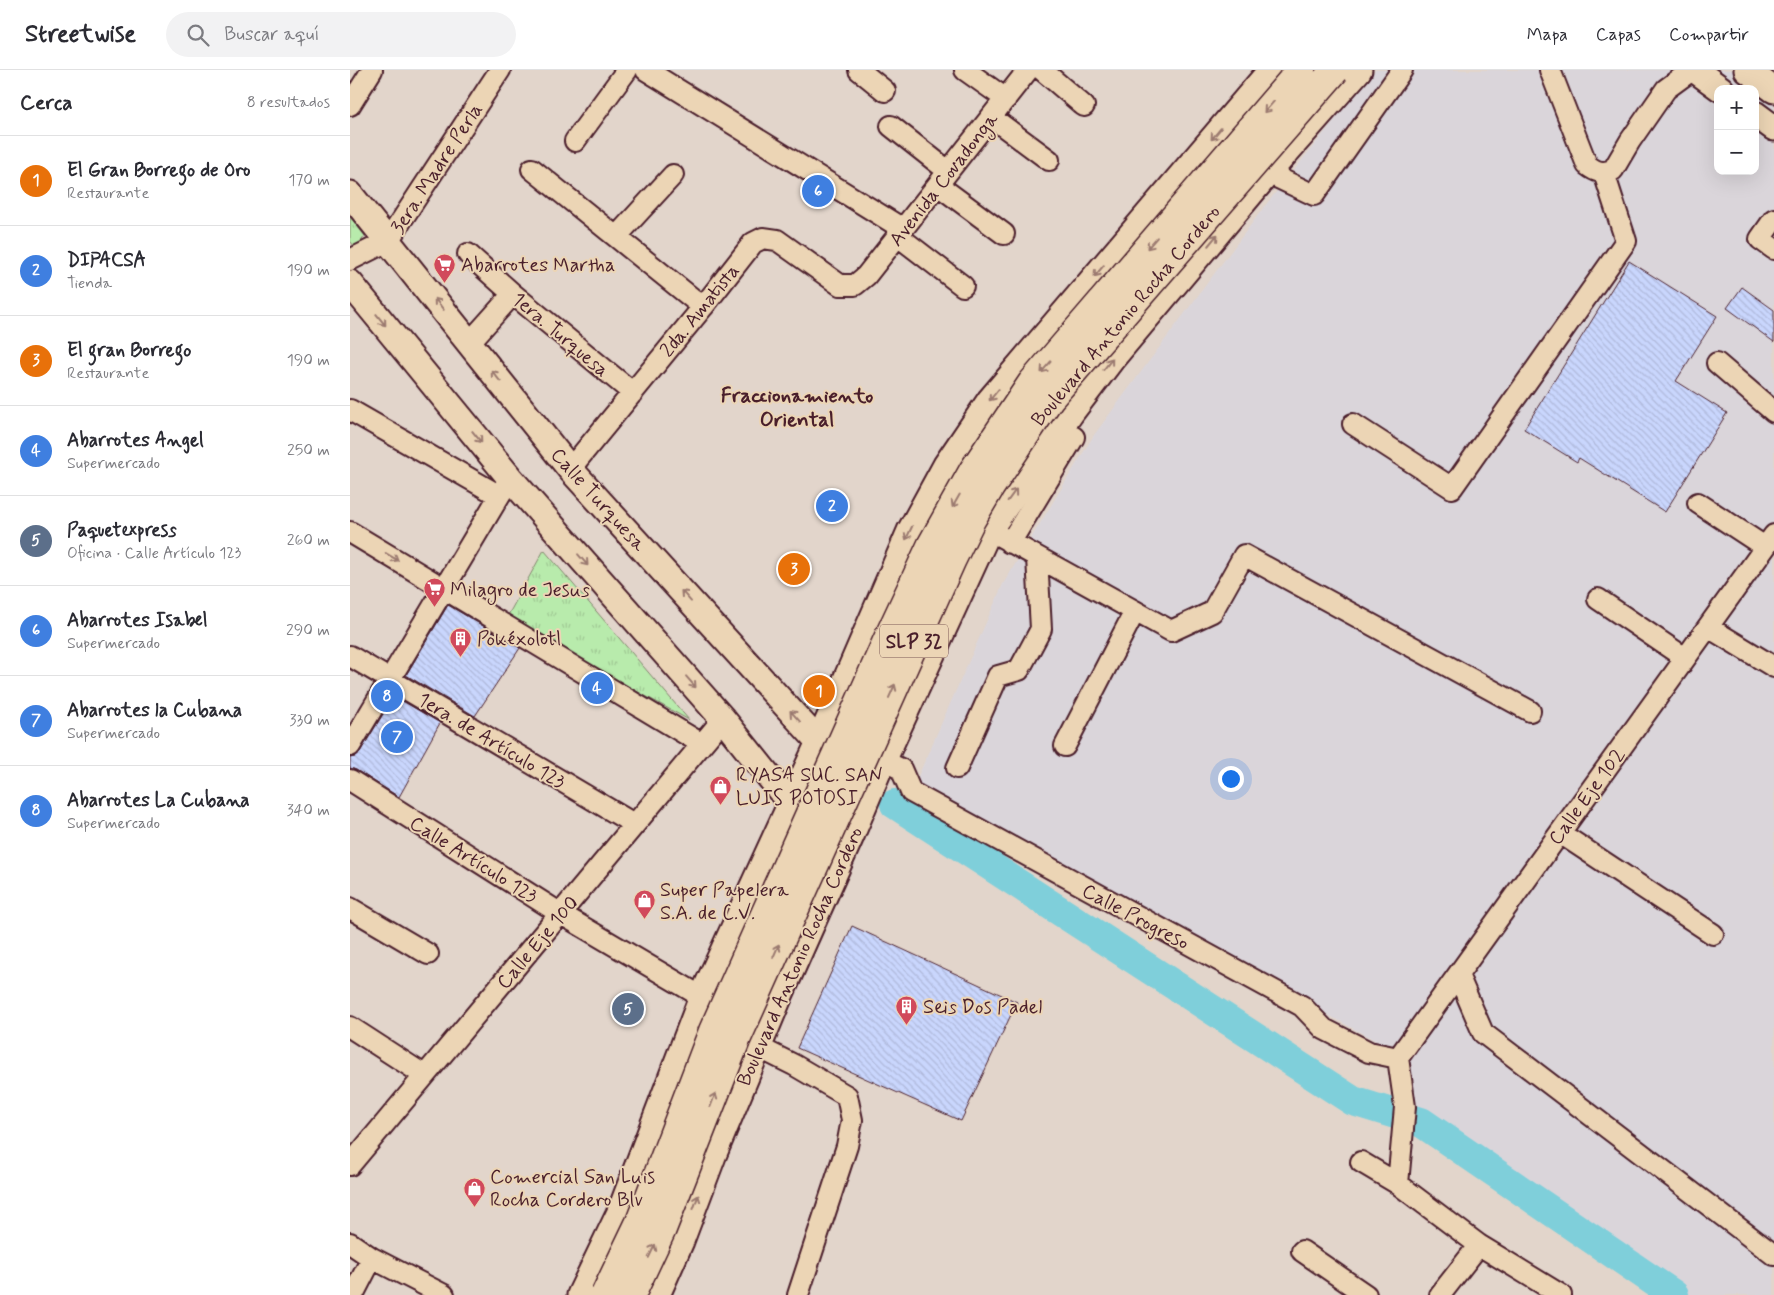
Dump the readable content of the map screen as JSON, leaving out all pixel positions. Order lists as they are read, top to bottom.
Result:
{
  "streets": {
    "highway": ["Boulevard Antonio Rocha Cordero", "SLP 32"],
    "main road": ["Calle Turquesa"],
    "street": [
      "3era. Madre Perla",
      "Avenida Covadonga",
      "2da. Amatista",
      "1era. Turquesa",
      "1era. de Artículo 123",
      "Calle Eje 102",
      "Calle Artículo 123",
      "Calle Progreso",
      "Calle Eje 100"
    ]
  },
  "crossings": [
    ["3era. Madre Perla", "Calle Turquesa"],
    ["Avenida Covadonga", "2da. Amatista"],
    ["2da. Amatista", "1era. Turquesa"],
    ["2da. Amatista", "Calle Turquesa"],
    ["Boulevard Antonio Rocha Cordero", "Calle Turquesa"],
    ["Boulevard Antonio Rocha Cordero", "Calle Progreso"],
    ["Calle Turquesa", "SLP 32"],
    ["Calle Turquesa", "Calle Progreso"],
    ["SLP 32", "Calle Artículo 123"],
    ["1era. de Artículo 123", "Calle Eje 100"],
    ["Calle Eje 102", "Calle Progreso"],
    ["Calle Artículo 123", "Calle Eje 100"]
  ],
  "districts": ["Fraccionamiento Oriental"],
  "places": {
    "supermarket": ["Abarrotes Martha", "Milagro de Jesus"],
    "building": ["Pokéxolotl", "Seis Dos Padel"],
    "shop": ["RYASA SUC. SAN LUIS POTOSI", "Super Papelera S.A. de C.V.", "Comercial San Luis Rocha Cordero Blv"]
  },
  "page": {
    "header": "Streetwise",
    "search": "Buscar aquí",
    "nav": ["Mapa", "Capas", "Compartir"],
    "heading": ["Cerca", "8 resultados"],
    "map_buttons": ["+", "−"],
    "list": [
      {
        "mark": "1",
        "name": "El Gran Borrego de Oro",
        "note": "Restaurante",
        "value": "170 m"
      },
      {
        "mark": "2",
        "name": "DIPACSA",
        "note": "Tienda",
        "value": "190 m"
      },
      {
        "mark": "3",
        "name": "El gran Borrego",
        "note": "Restaurante",
        "value": "190 m"
      },
      {
        "mark": "4",
        "name": "Abarrotes Angel",
        "note": "Supermercado",
        "value": "250 m"
      },
      {
        "mark": "5",
        "name": "Paquetexpress",
        "note": "Oficina · Calle Artículo 123",
        "value": "260 m"
      },
      {
        "mark": "6",
        "name": "Abarrotes Isabel",
        "note": "Supermercado",
        "value": "290 m"
      },
      {
        "mark": "7",
        "name": "Abarrotes la Cubana",
        "note": "Supermercado",
        "value": "330 m"
      },
      {
        "mark": "8",
        "name": "Abarrotes La Cubana",
        "note": "Supermercado",
        "value": "340 m"
      }
    ],
    "pins": [
      "6",
      "2",
      "3",
      "4",
      "1",
      "8",
      "7",
      "5"
    ]
  }
}
